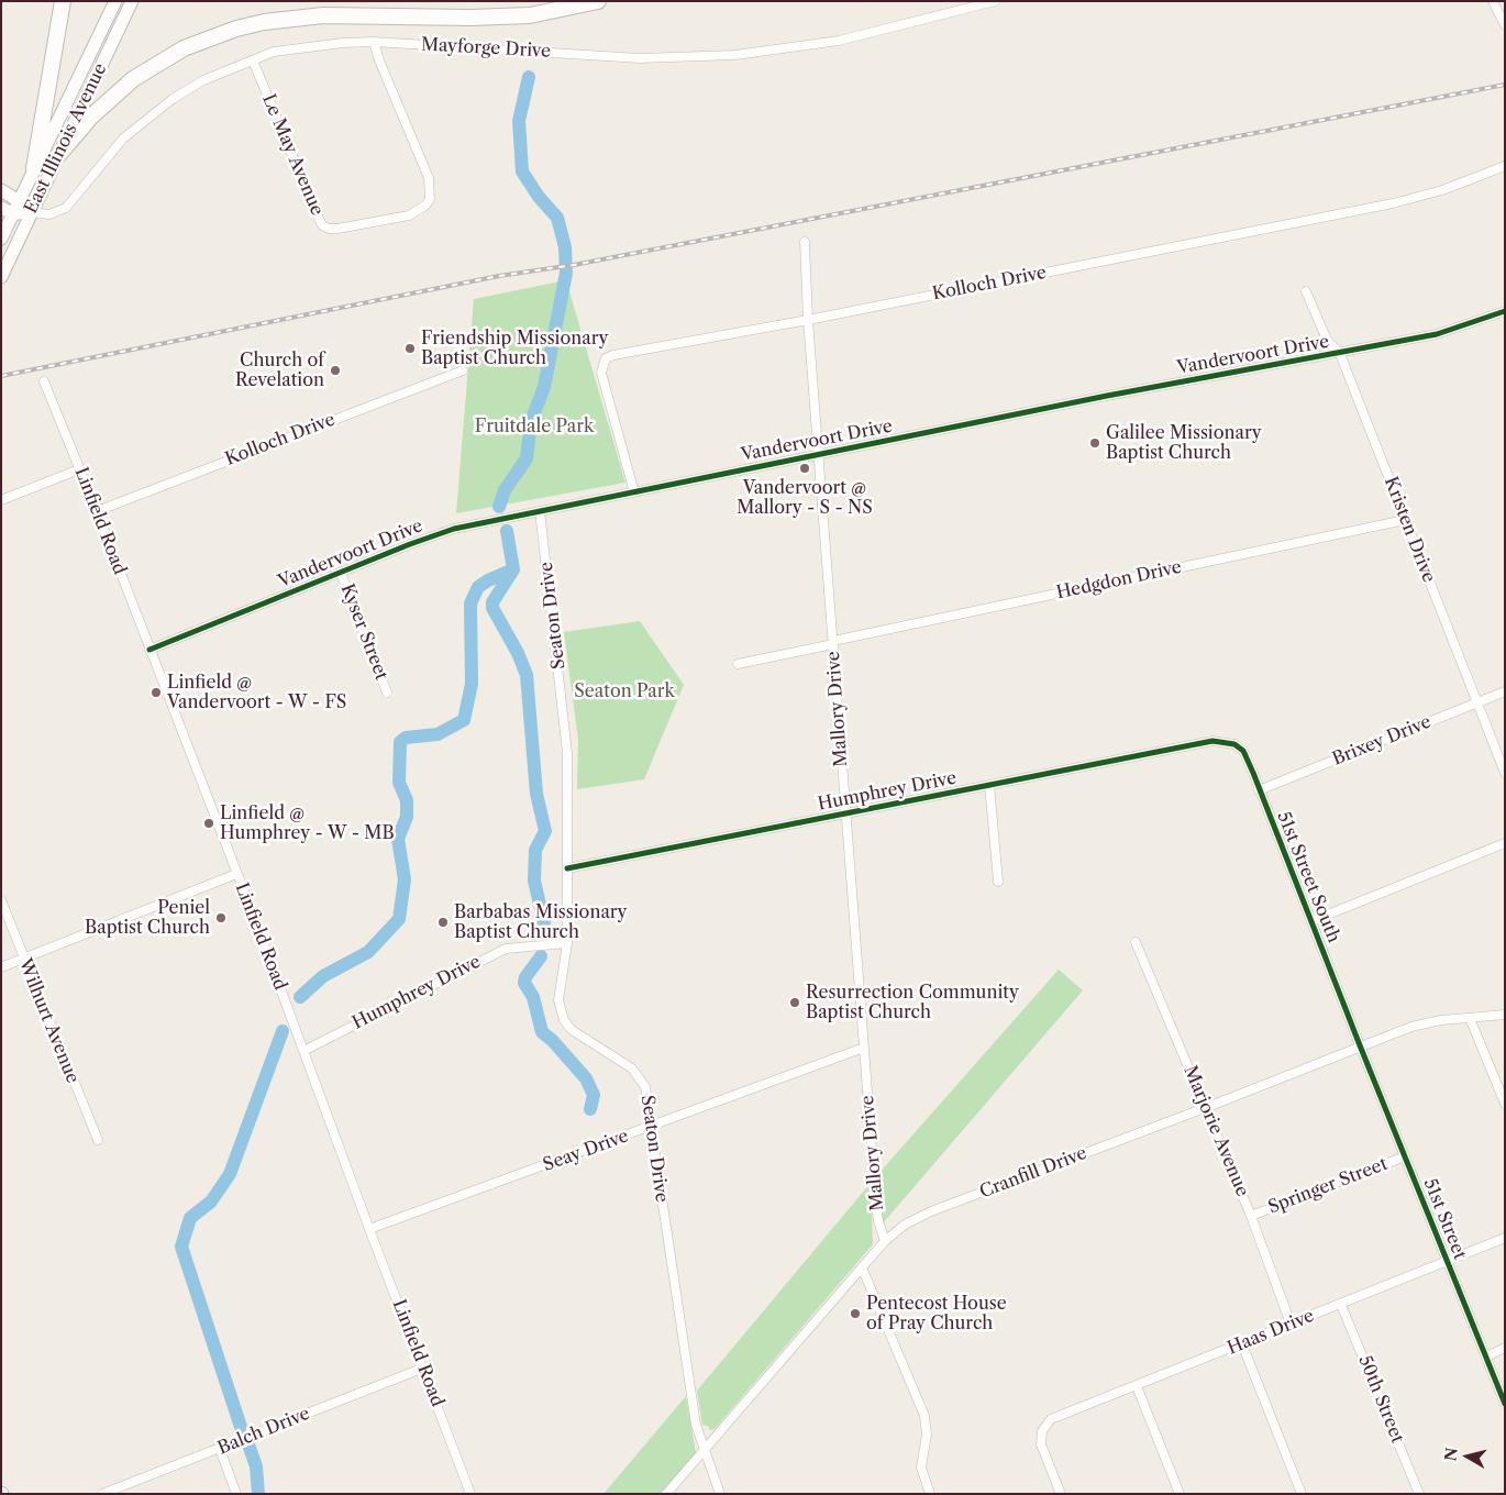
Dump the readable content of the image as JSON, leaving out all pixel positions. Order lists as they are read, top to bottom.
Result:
{
  "streets": {
    "main road": ["East Illinois Avenue"],
    "street": [
      "Mayforge Drive",
      "Le May Avenue",
      "Kolloch Drive",
      "Vandervoort Drive",
      "Linfield Road",
      "Kristen Drive",
      "Hedgdon Drive",
      "Seaton Drive",
      "Kyser Street",
      "Mallory Drive",
      "Brixey Drive",
      "Humphrey Drive",
      "51st Street South",
      "Wilhurt Avenue",
      "Marjorie Avenue",
      "Seay Drive",
      "Cranfill Drive",
      "Springer Street",
      "51st Street",
      "Haas Drive",
      "50th Street",
      "Balch Drive"
    ]
  },
  "crossings": [
    ["Mayforge Drive", "East Illinois Avenue"],
    ["Mayforge Drive", "Le May Avenue"],
    ["Kolloch Drive", "Vandervoort Drive"],
    ["Kolloch Drive", "Linfield Road"],
    ["Kolloch Drive", "Mallory Drive"],
    ["Vandervoort Drive", "Linfield Road"],
    ["Vandervoort Drive", "Kristen Drive"],
    ["Vandervoort Drive", "Seaton Drive"],
    ["Vandervoort Drive", "Kyser Street"],
    ["Vandervoort Drive", "Mallory Drive"],
    ["Linfield Road", "Humphrey Drive"],
    ["Linfield Road", "Seay Drive"],
    ["Linfield Road", "Balch Drive"],
    ["Kristen Drive", "Hedgdon Drive"],
    ["Kristen Drive", "Brixey Drive"],
    ["Hedgdon Drive", "Mallory Drive"],
    ["Seaton Drive", "Humphrey Drive"],
    ["Seaton Drive", "Seay Drive"],
    ["Seaton Drive", "Cranfill Drive"],
    ["Mallory Drive", "Humphrey Drive"],
    ["Mallory Drive", "Seay Drive"],
    ["Mallory Drive", "Cranfill Drive"],
    ["Brixey Drive", "51st Street South"],
    ["Humphrey Drive", "51st Street South"],
    ["51st Street South", "Cranfill Drive"],
    ["51st Street South", "51st Street"],
    ["Marjorie Avenue", "Cranfill Drive"],
    ["Marjorie Avenue", "Springer Street"],
    ["Marjorie Avenue", "Haas Drive"],
    ["Cranfill Drive", "51st Street"],
    ["Springer Street", "51st Street"],
    ["51st Street", "Haas Drive"],
    ["Haas Drive", "50th Street"]
  ],
  "parks": ["Fruitdale Park", "Seaton Park"],
  "places": [
    "Friendship Missionary Baptist Church",
    "Church of Revelation",
    "Galilee Missionary Baptist Church",
    "Vandervoort @ Mallory - S - NS",
    "Linfield @ Vandervoort - W - FS",
    "Linfield @ Humphrey - W - MB",
    "Peniel Baptist Church",
    "Barbabas Missionary Baptist Church",
    "Resurrection Community Baptist Church",
    "Pentecost House of Pray Church"
  ],
  "north": "left"
}
